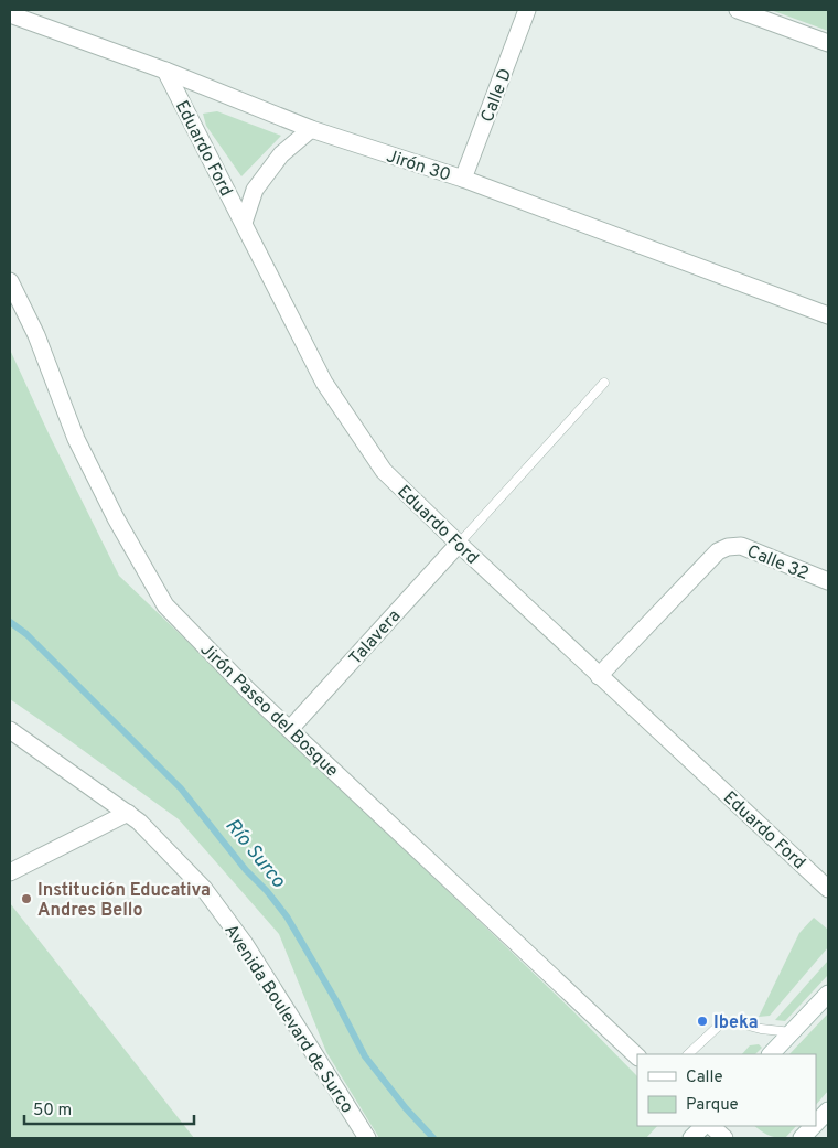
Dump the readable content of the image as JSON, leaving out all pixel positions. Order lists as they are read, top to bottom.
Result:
{
  "streets": {
    "street": [
      "Calle D",
      "Eduardo Ford",
      "Jirón 30",
      "Calle 32",
      "Talavera",
      "Jirón Paseo del Bosque",
      "Avenida Boulevard de Surco"
    ]
  },
  "crossings": [
    ["Calle D", "Jirón 30"],
    ["Eduardo Ford", "Jirón 30"],
    ["Eduardo Ford", "Calle 32"],
    ["Eduardo Ford", "Talavera"],
    ["Talavera", "Jirón Paseo del Bosque"]
  ],
  "water": ["Río Surco"],
  "places": ["Institución Educativa Andres Bello", "Ibeka"],
  "legend": ["Calle", "Parque"],
  "scale_bar": "50 m"
}
